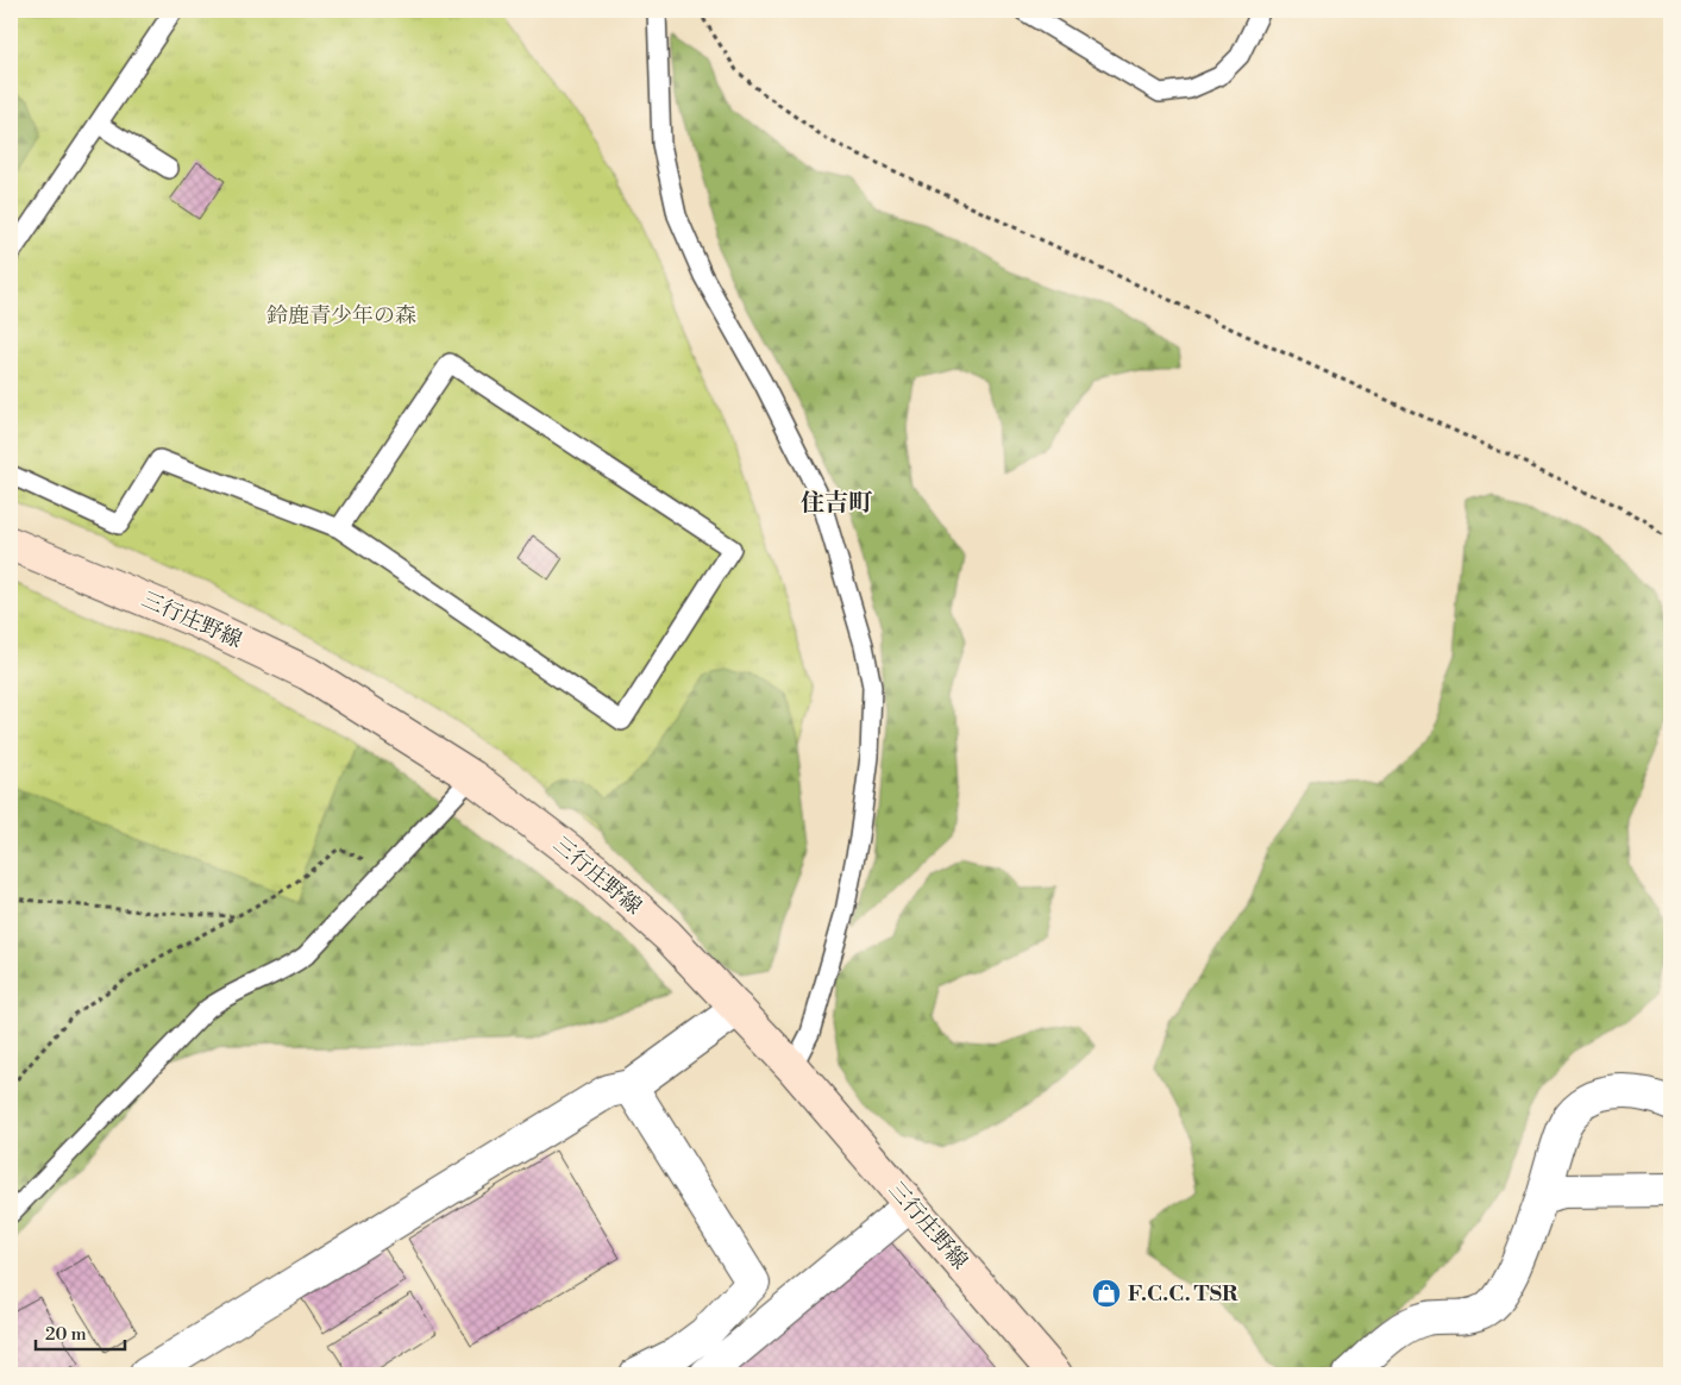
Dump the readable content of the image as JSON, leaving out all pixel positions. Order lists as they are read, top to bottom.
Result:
{
  "streets": {
    "main road": ["三行庄野線"]
  },
  "districts": ["住吉町"],
  "parks": ["鈴鹿青少年の森"],
  "places": {
    "shop": ["F.C.C. TSR"]
  },
  "scale_bar": "20 m"
}
